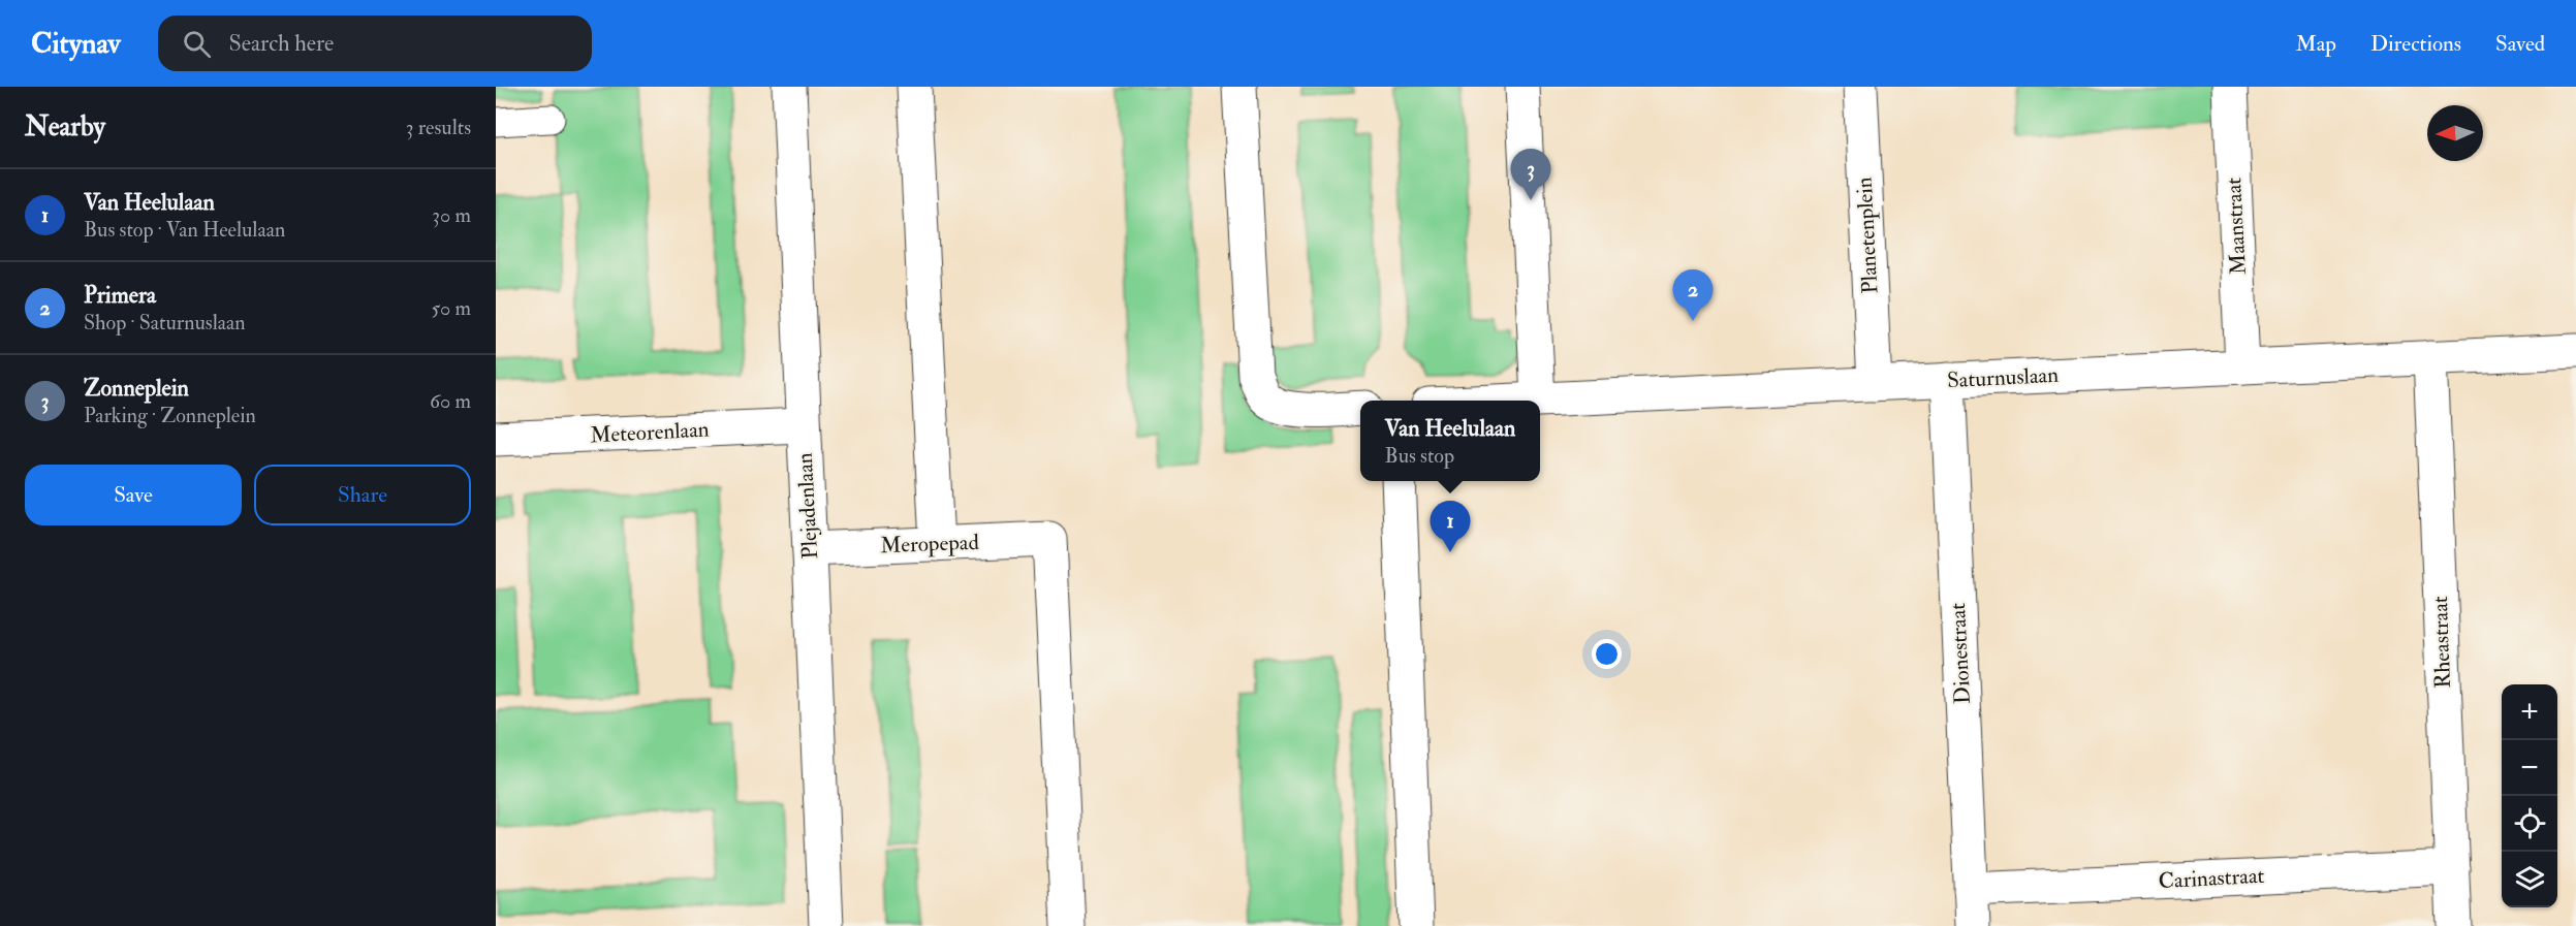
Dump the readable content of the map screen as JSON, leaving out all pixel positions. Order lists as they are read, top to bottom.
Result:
{
  "streets": {
    "street": [
      "Maanstraat",
      "Planetenplein",
      "Saturnuslaan",
      "Meteorenlaan",
      "Plejadenlaan",
      "Meropepad",
      "Rheastraat",
      "Dionestraat",
      "Carinastraat"
    ]
  },
  "crossings": [
    ["Maanstraat", "Saturnuslaan"],
    ["Planetenplein", "Saturnuslaan"],
    ["Saturnuslaan", "Rheastraat"],
    ["Saturnuslaan", "Dionestraat"],
    ["Meteorenlaan", "Plejadenlaan"],
    ["Plejadenlaan", "Meropepad"],
    ["Rheastraat", "Carinastraat"],
    ["Dionestraat", "Carinastraat"]
  ],
  "north": "left",
  "page": {
    "header": "Citynav",
    "search": "Search here",
    "nav": ["Map", "Directions", "Saved"],
    "heading": ["Nearby", "3 results"],
    "pins": ["3", "2", "1"],
    "list": [
      {
        "mark": "1",
        "name": "Van Heelulaan",
        "note": "Bus stop · Van Heelulaan",
        "value": "30 m"
      },
      {
        "mark": "2",
        "name": "Primera",
        "note": "Shop · Saturnuslaan",
        "value": "50 m"
      },
      {
        "mark": "3",
        "name": "Zonneplein",
        "note": "Parking · Zonneplein",
        "value": "60 m"
      }
    ],
    "popup": ["Van Heelulaan", "Bus stop"],
    "buttons": ["Save", "Share"],
    "map_buttons": ["+", "−"]
  }
}
